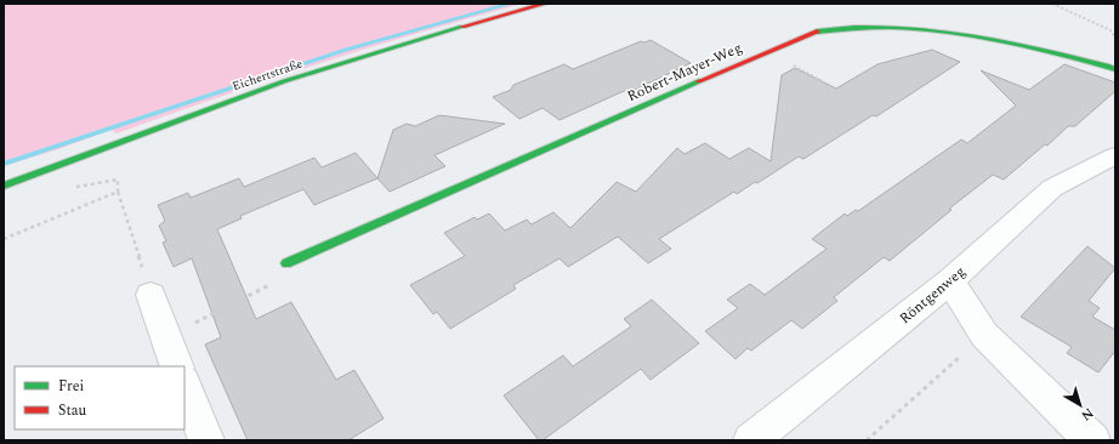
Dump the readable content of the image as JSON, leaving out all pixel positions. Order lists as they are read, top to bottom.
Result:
{
  "streets": {
    "street": ["Robert-Mayer-Weg", "Eichertstraße", "Röntgenweg"]
  },
  "legend": ["Frei", "Stau"],
  "north": "bottom right"
}
